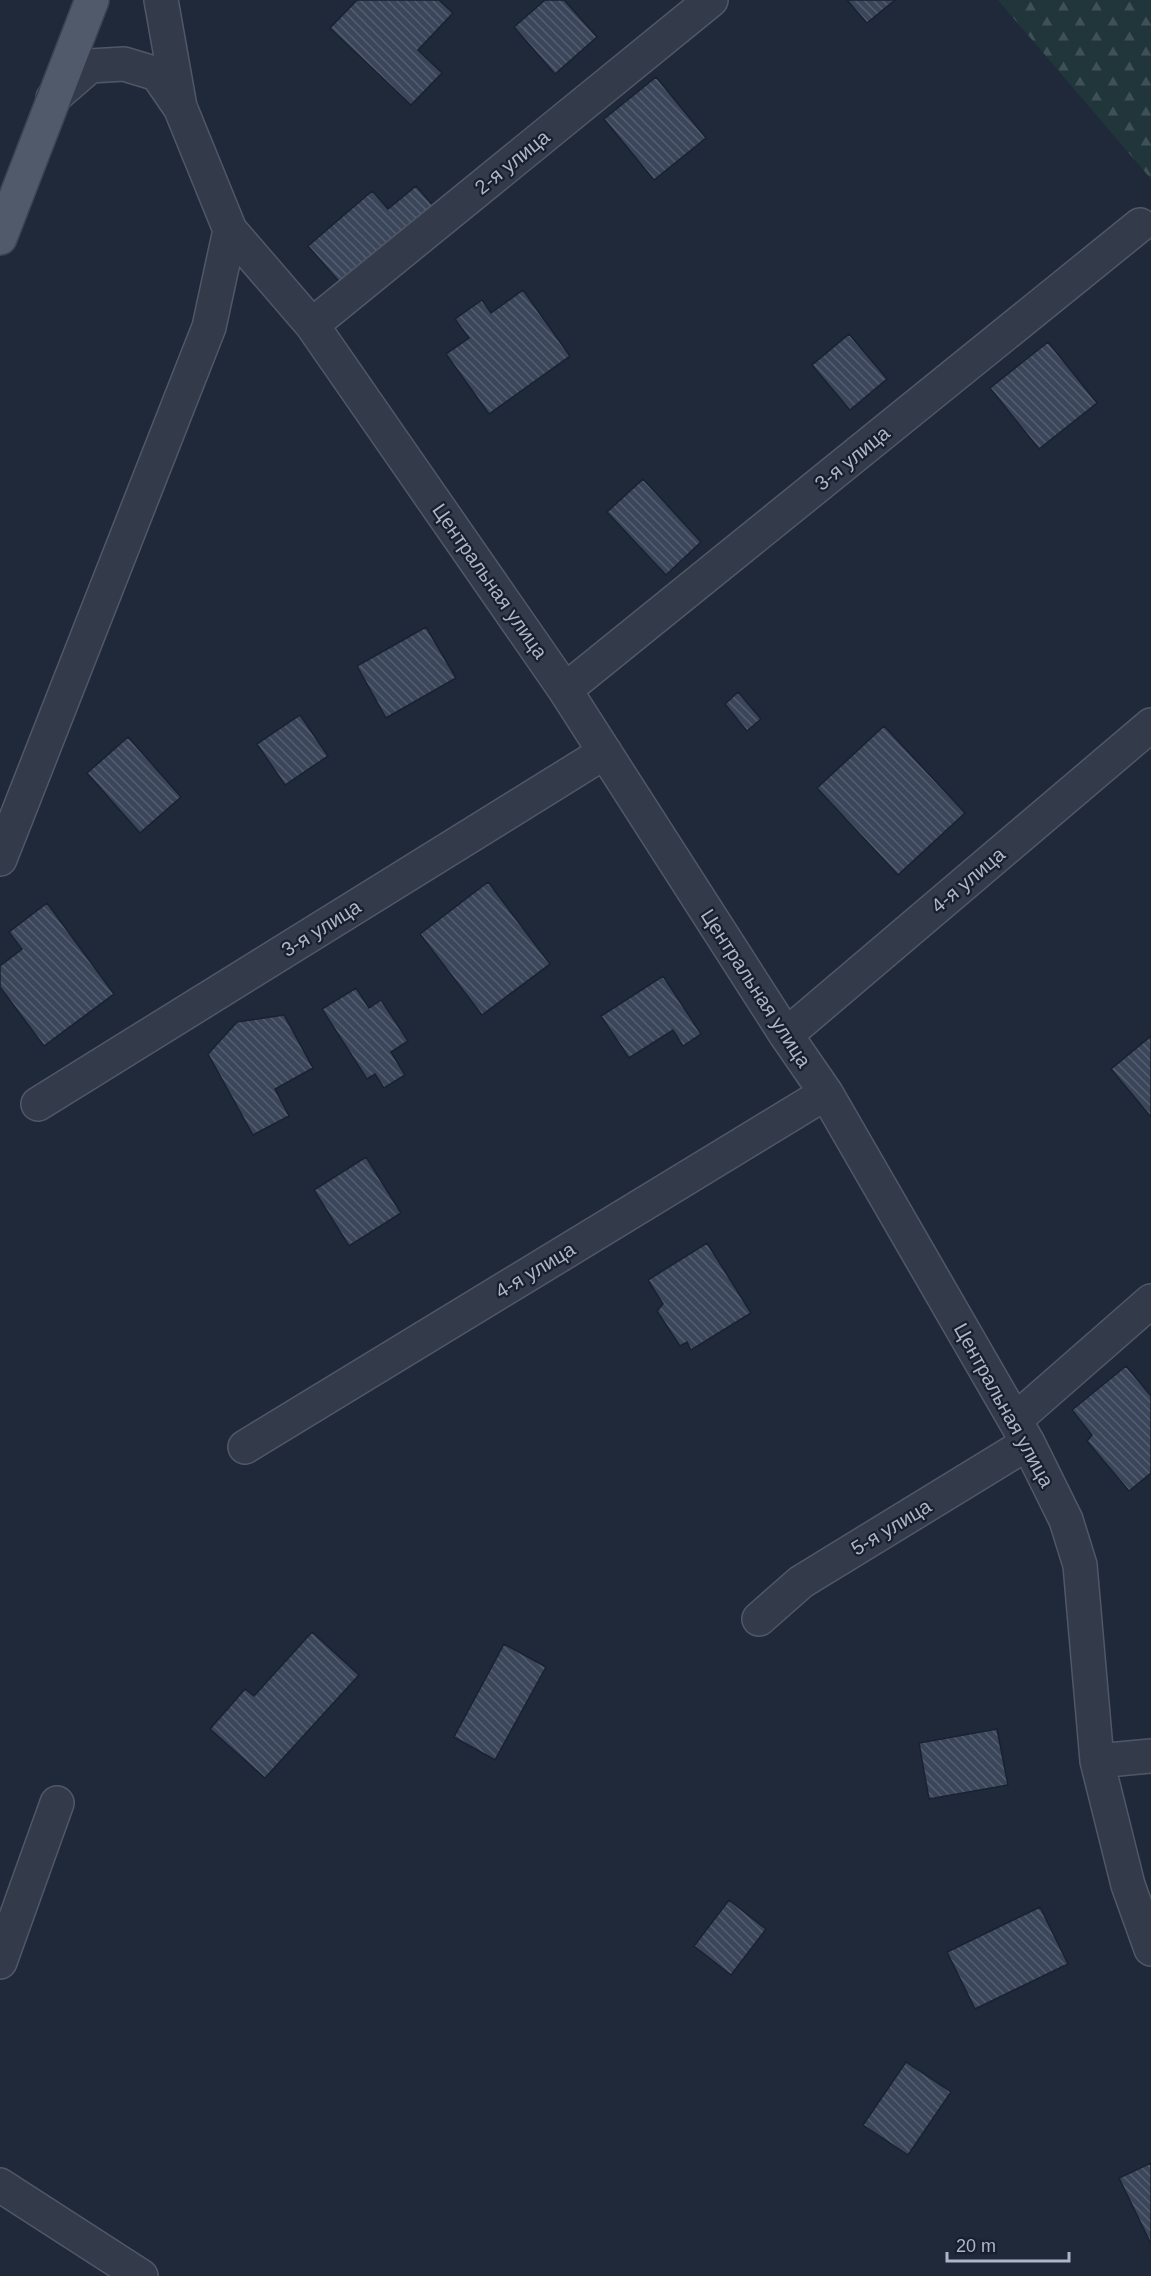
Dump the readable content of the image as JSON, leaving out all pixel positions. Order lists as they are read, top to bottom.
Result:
{
  "streets": {
    "street": [
      "2-я улица",
      "3-я улица",
      "Центральная улица",
      "4-я улица",
      "5-я улица"
    ]
  },
  "crossings": [
    ["2-я улица", "Центральная улица"],
    ["3-я улица", "Центральная улица"],
    ["Центральная улица", "4-я улица"],
    ["Центральная улица", "5-я улица"]
  ],
  "scale_bar": "20 m"
}
